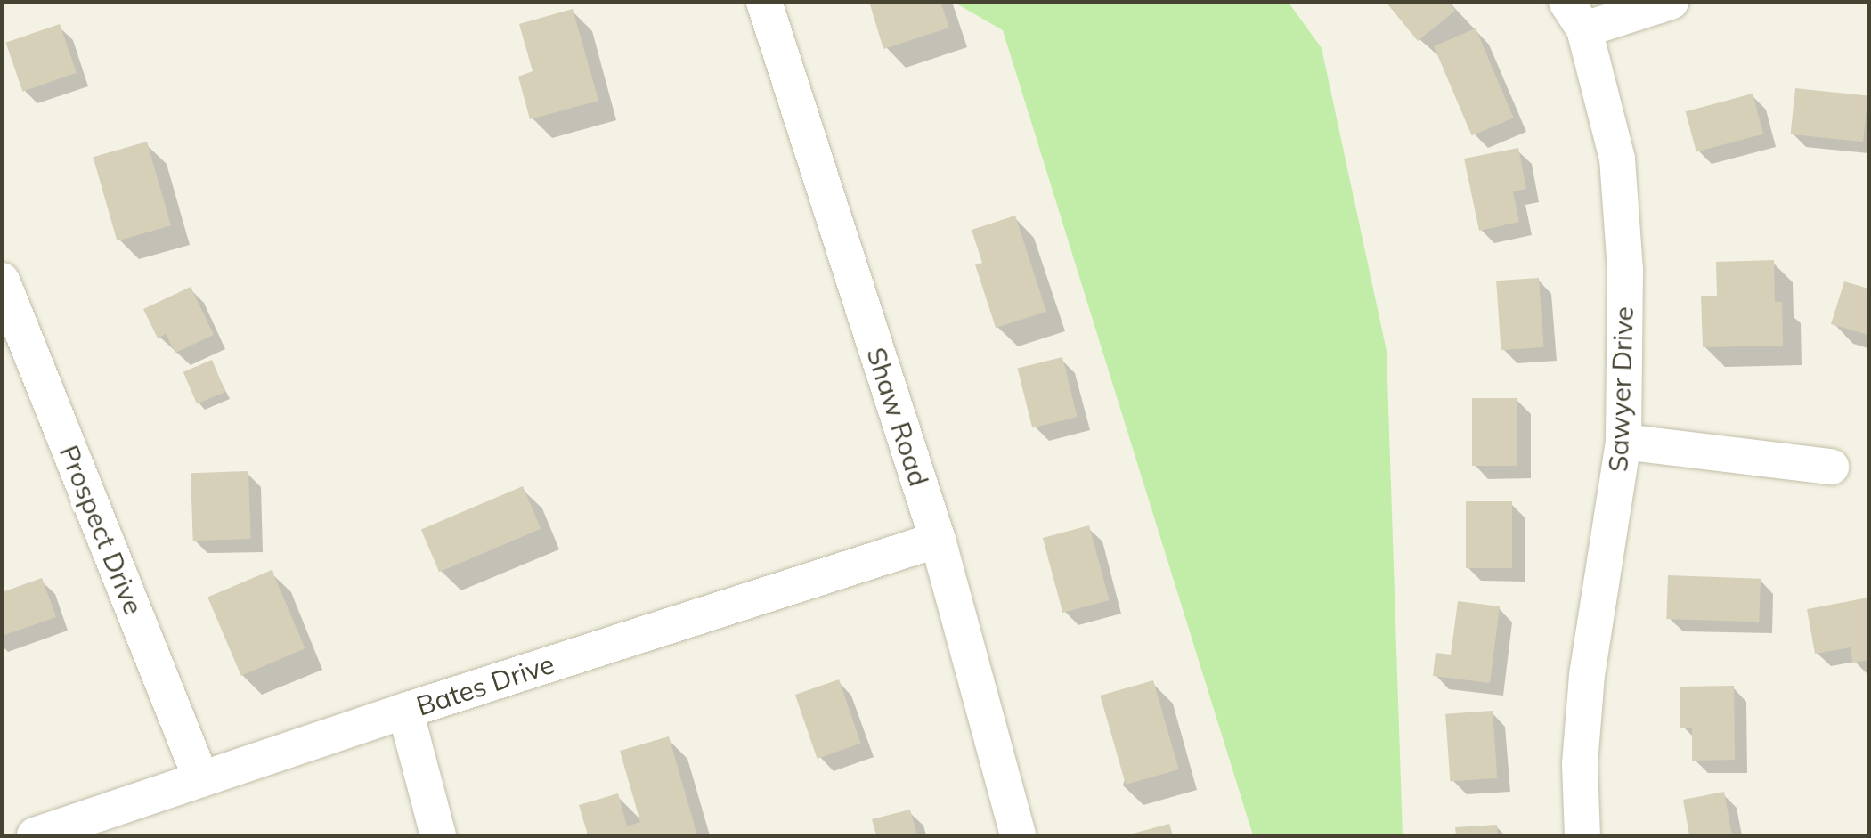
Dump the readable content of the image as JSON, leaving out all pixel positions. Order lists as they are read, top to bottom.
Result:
{
  "streets": {
    "street": [
      "Sawyer Drive",
      "Shaw Road",
      "Prospect Drive",
      "Bates Drive"
    ]
  },
  "crossings": [
    ["Shaw Road", "Bates Drive"],
    ["Prospect Drive", "Bates Drive"]
  ]
}
